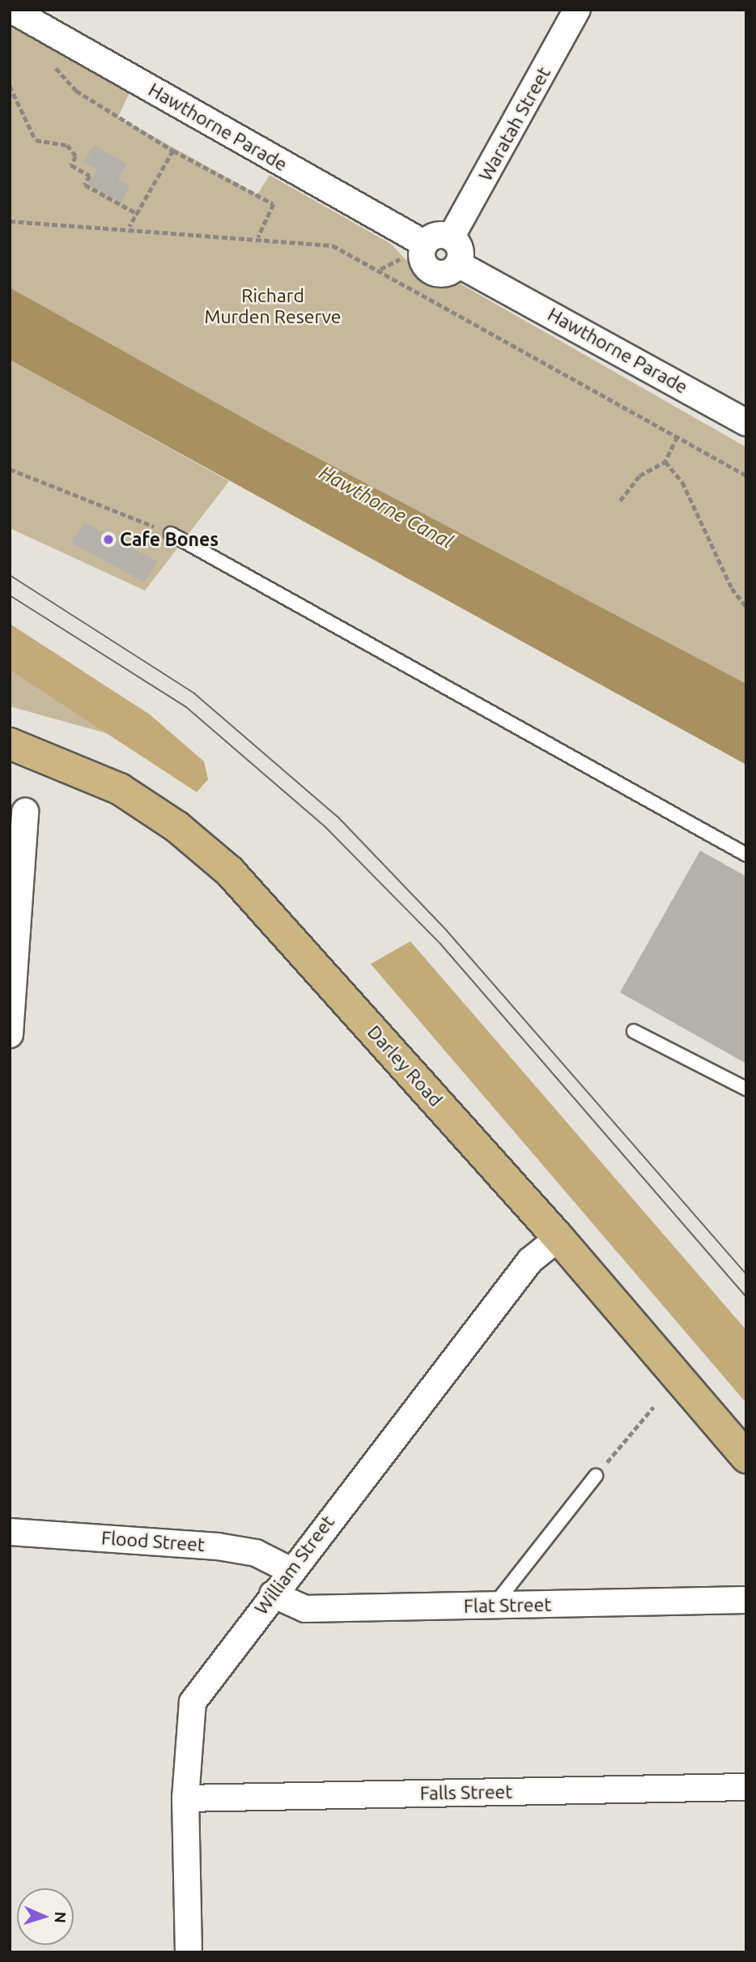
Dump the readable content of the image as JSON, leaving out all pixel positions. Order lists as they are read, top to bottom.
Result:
{
  "streets": {
    "main road": ["Darley Road"],
    "street": [
      "Waratah Street",
      "Hawthorne Parade",
      "Flood Street",
      "William Street",
      "Flat Street",
      "Falls Street"
    ]
  },
  "crossings": [
    ["Waratah Street", "Hawthorne Parade"],
    ["Darley Road", "William Street"],
    ["Flood Street", "William Street"],
    ["William Street", "Flat Street"],
    ["William Street", "Falls Street"]
  ],
  "water": ["Hawthorne Canal"],
  "parks": ["Richard Murden Reserve"],
  "places": ["Cafe Bones"],
  "north": "right"
}
